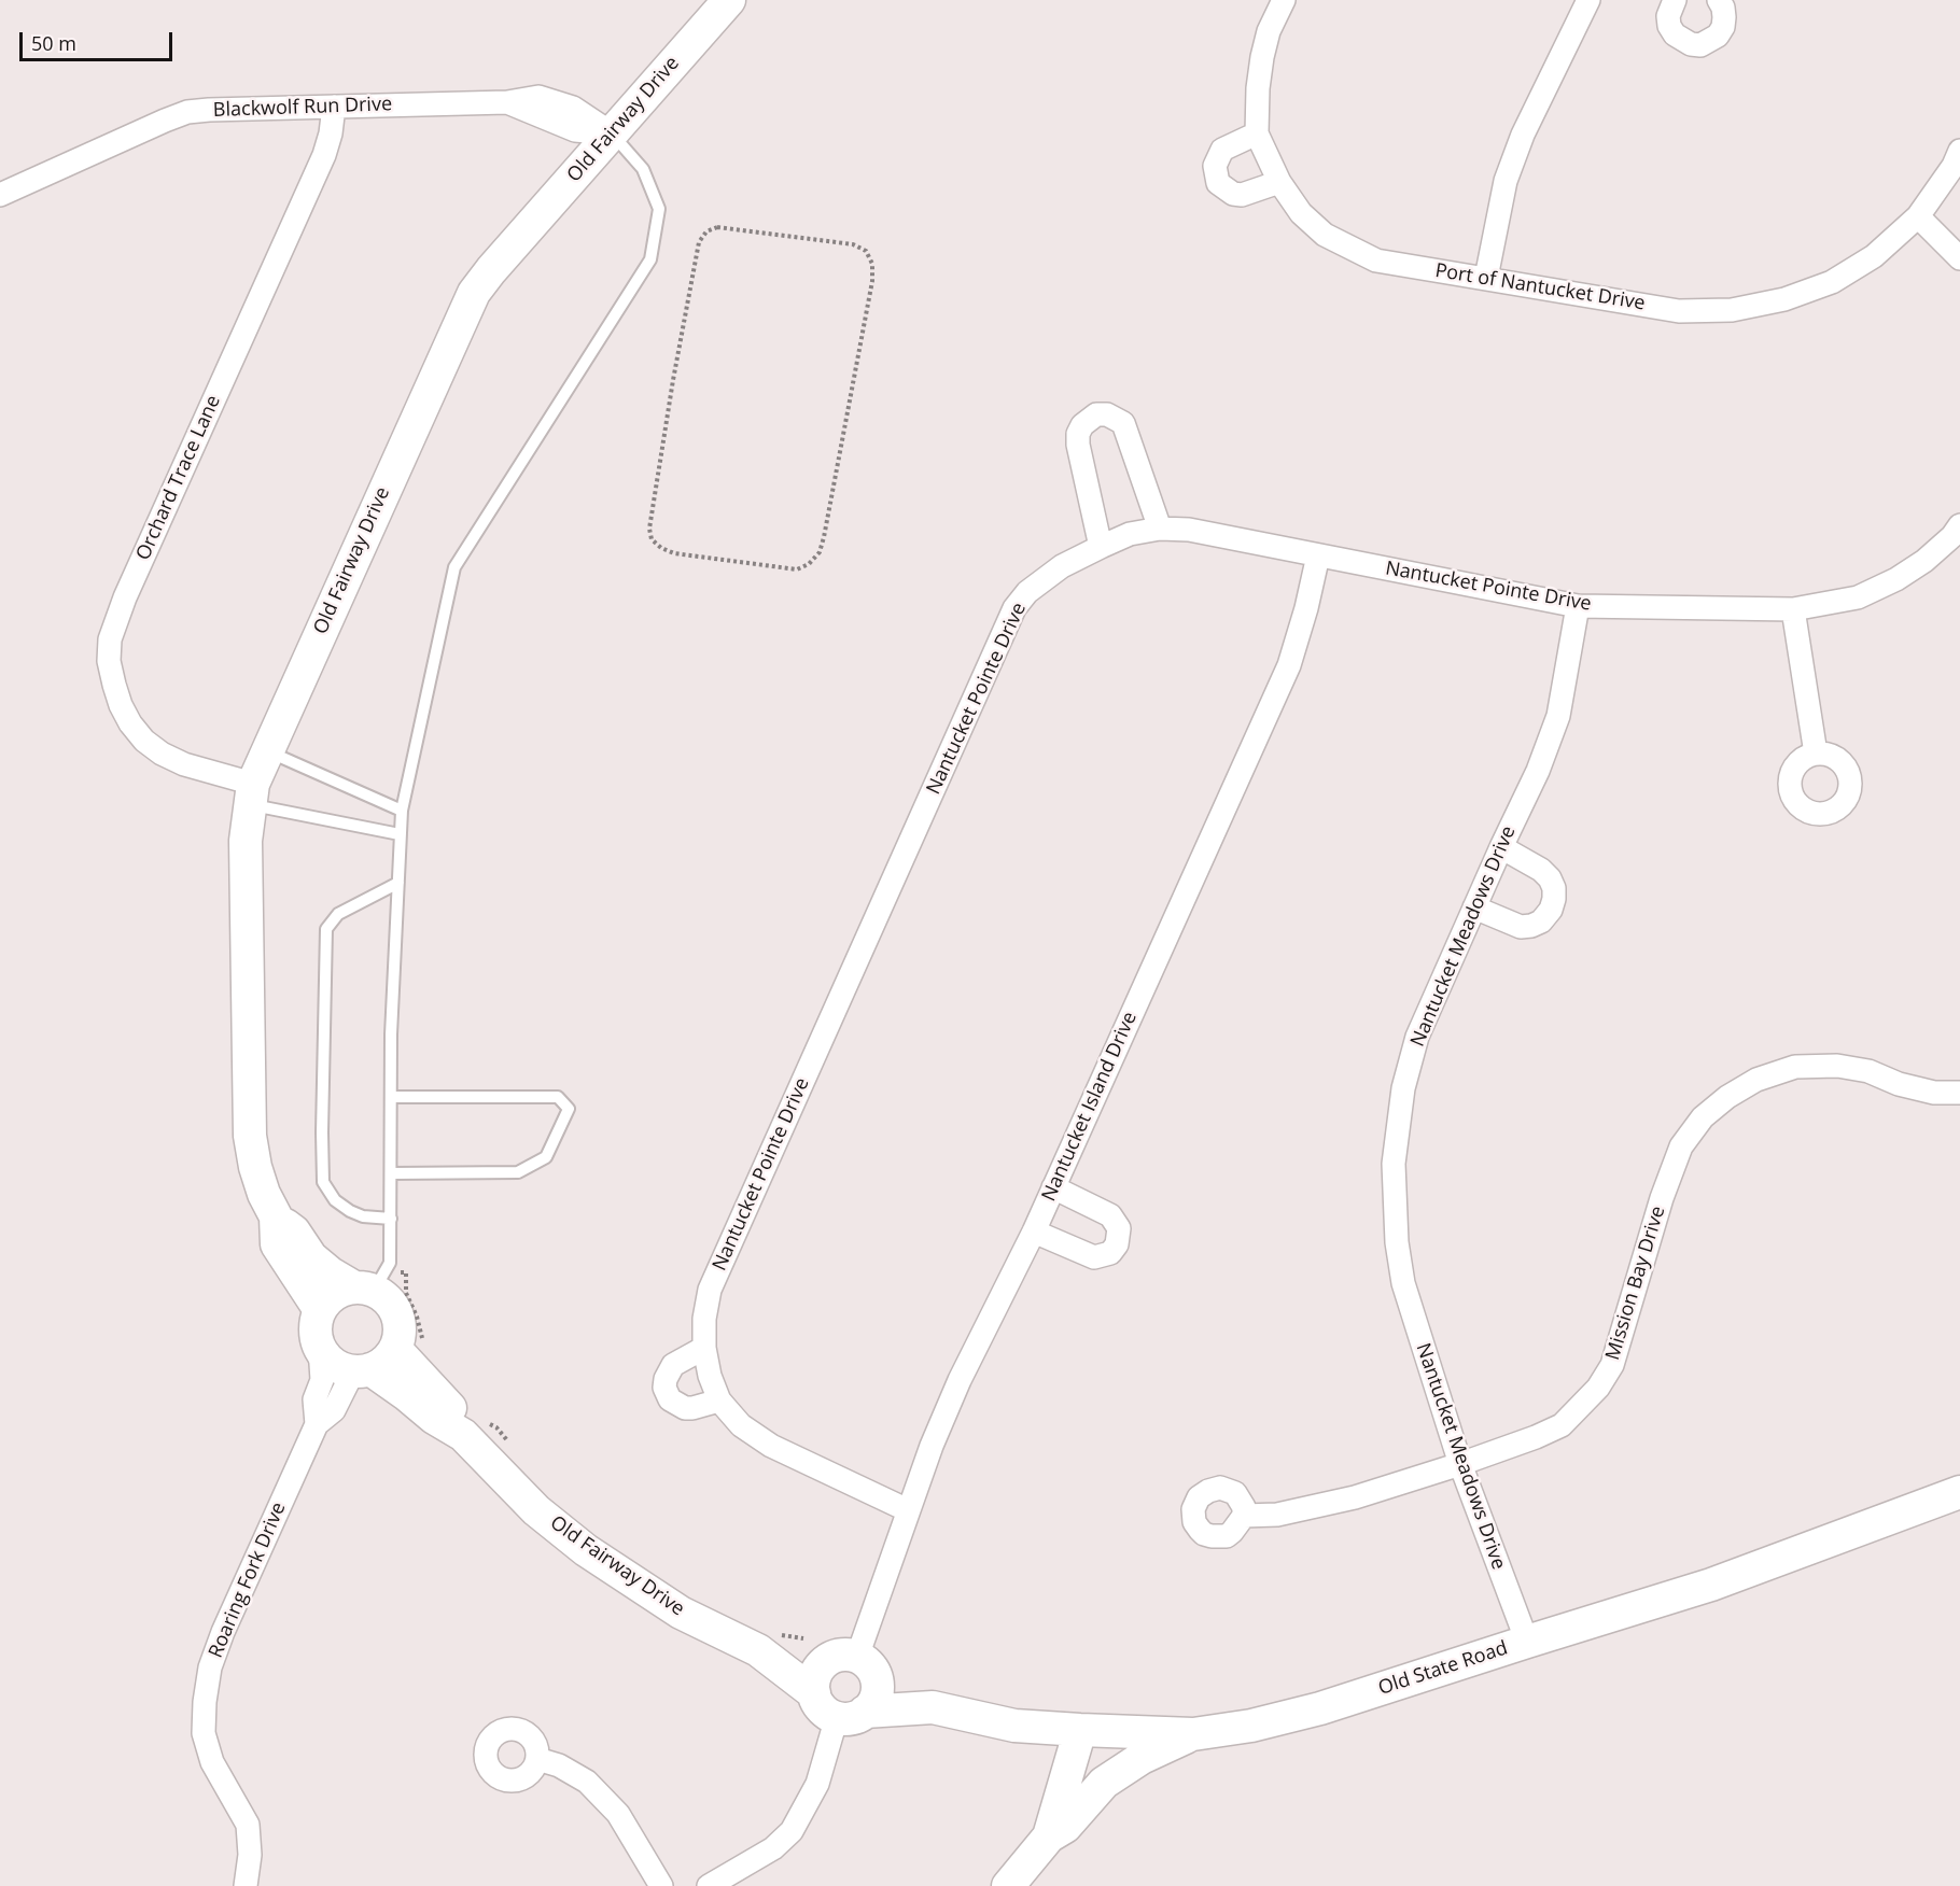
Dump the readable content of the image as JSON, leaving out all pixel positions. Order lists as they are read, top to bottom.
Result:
{
  "streets": {
    "street": [
      "Blackwolf Run Drive",
      "Old Fairway Drive",
      "Port of Nantucket Drive",
      "Orchard Trace Lane",
      "Nantucket Pointe Drive",
      "Nantucket Meadows Drive",
      "Nantucket Island Drive",
      "Mission Bay Drive",
      "Roaring Fork Drive",
      "Old State Road"
    ]
  },
  "crossings": [
    ["Blackwolf Run Drive", "Old Fairway Drive"],
    ["Blackwolf Run Drive", "Orchard Trace Lane"],
    ["Old Fairway Drive", "Orchard Trace Lane"],
    ["Old Fairway Drive", "Nantucket Island Drive"],
    ["Old Fairway Drive", "Roaring Fork Drive"],
    ["Old Fairway Drive", "Old State Road"],
    ["Nantucket Pointe Drive", "Nantucket Meadows Drive"],
    ["Nantucket Pointe Drive", "Nantucket Island Drive"],
    ["Nantucket Meadows Drive", "Mission Bay Drive"],
    ["Nantucket Meadows Drive", "Old State Road"]
  ],
  "scale_bar": "50 m"
}
